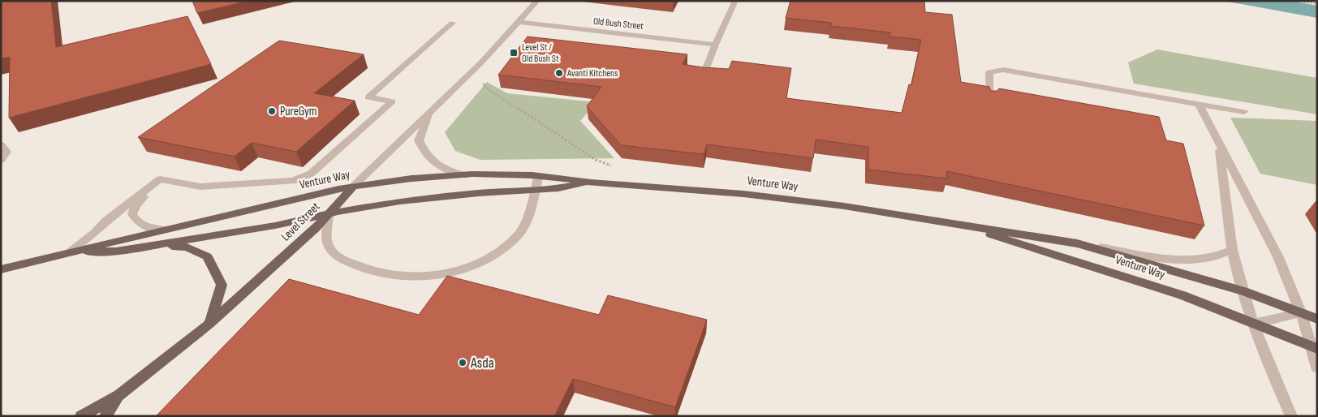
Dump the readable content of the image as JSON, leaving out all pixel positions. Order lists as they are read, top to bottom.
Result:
{
  "streets": {
    "main road": ["Venture Way", "Level Street"],
    "street": ["Old Bush Street"]
  },
  "crossings": [
    ["Old Bush Street", "Level Street"],
    ["Venture Way", "Level Street"]
  ],
  "places": {
    "transit": ["Level St / Old Bush St"],
    "other": ["Avanti Kitchens", "PureGym", "Asda"]
  }
}
